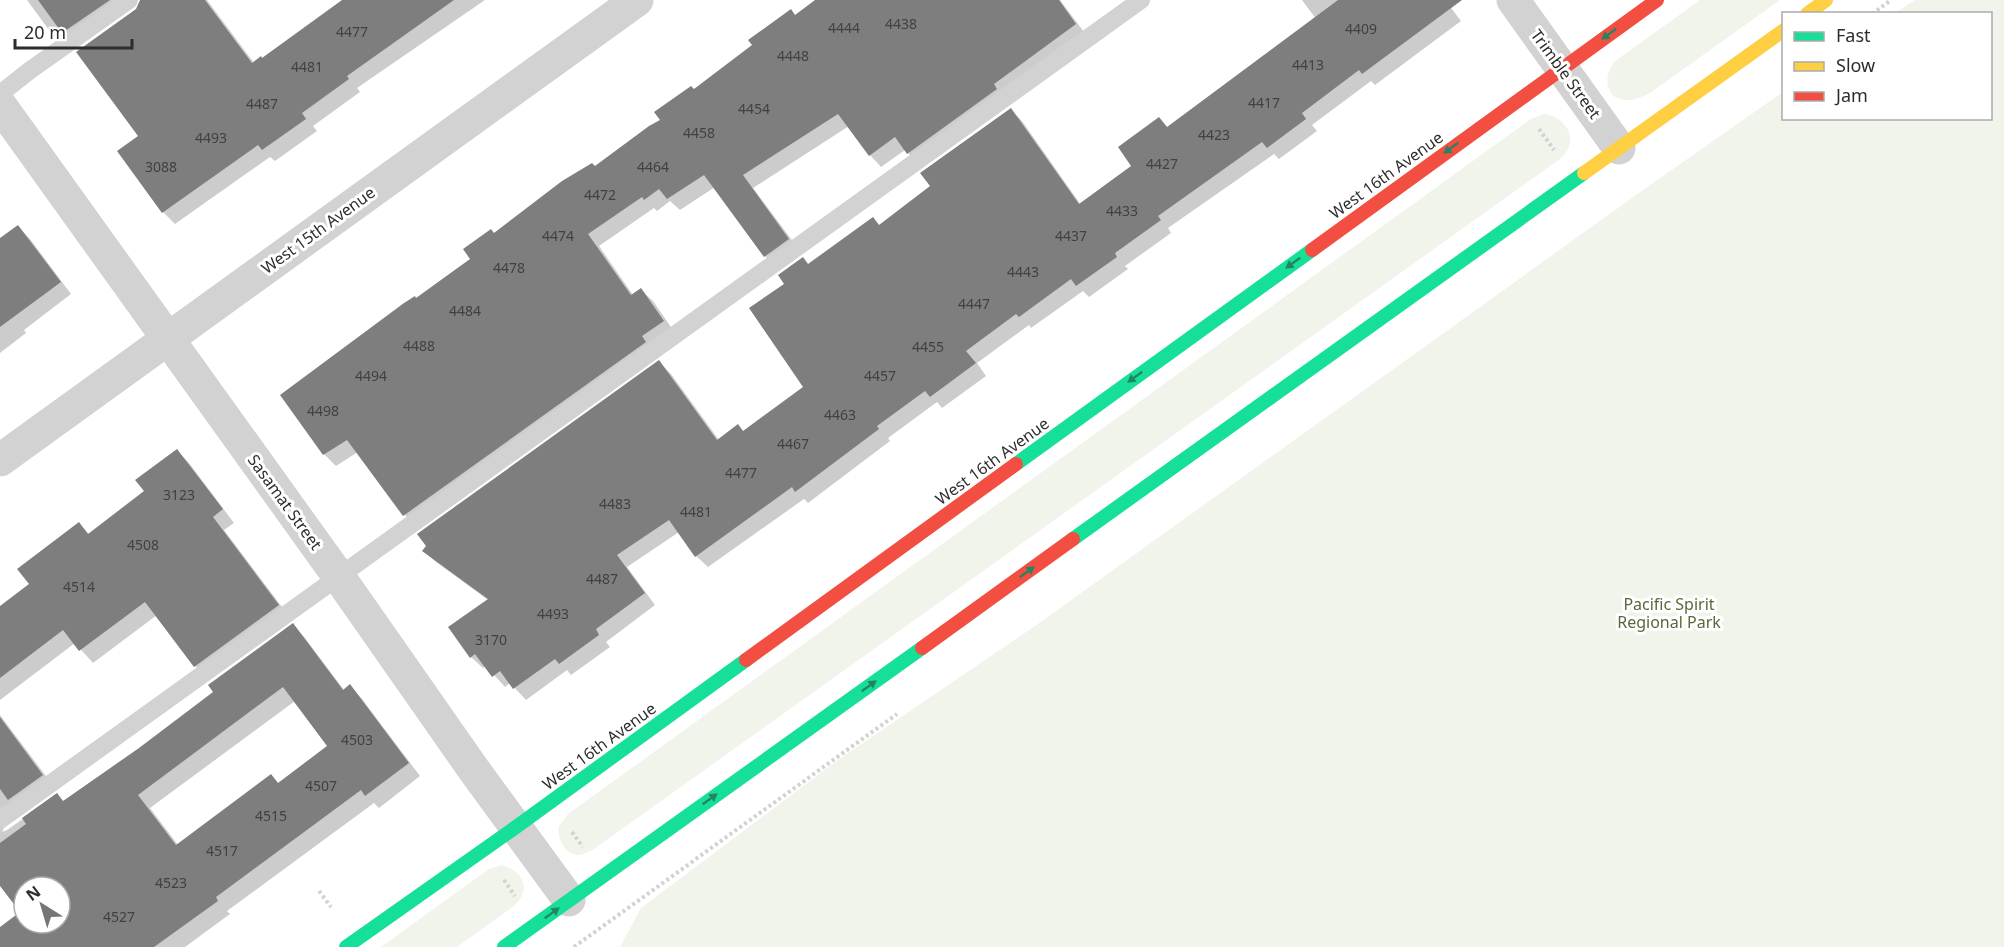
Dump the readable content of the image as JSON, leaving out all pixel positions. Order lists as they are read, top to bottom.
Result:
{
  "streets": {
    "main road": ["West 16th Avenue"],
    "street": ["Trimble Street", "West 15th Avenue", "Sasamat Street"]
  },
  "crossings": [
    ["Trimble Street", "West 16th Avenue"],
    ["West 16th Avenue", "Sasamat Street"],
    ["West 15th Avenue", "Sasamat Street"]
  ],
  "parks": ["Pacific Spirit Regional Park"],
  "house_numbers": [
    "4438",
    "4444",
    "4409",
    "4477",
    "4448",
    "4413",
    "4481",
    "4417",
    "4487",
    "4454",
    "4458",
    "4423",
    "4493",
    "4427",
    "3088",
    "4464",
    "4472",
    "4433",
    "4474",
    "4437",
    "4478",
    "4443",
    "4447",
    "4484",
    "4488",
    "4455",
    "4494",
    "4457",
    "4498",
    "4463",
    "4467",
    "4477",
    "3123",
    "4483",
    "4481",
    "4508",
    "4487",
    "4514",
    "4493",
    "3170",
    "4503",
    "4507",
    "4515",
    "4517",
    "4523",
    "4527"
  ],
  "legend": ["Fast", "Slow", "Jam"],
  "scale_bar": "20 m",
  "north": "top left"
}
